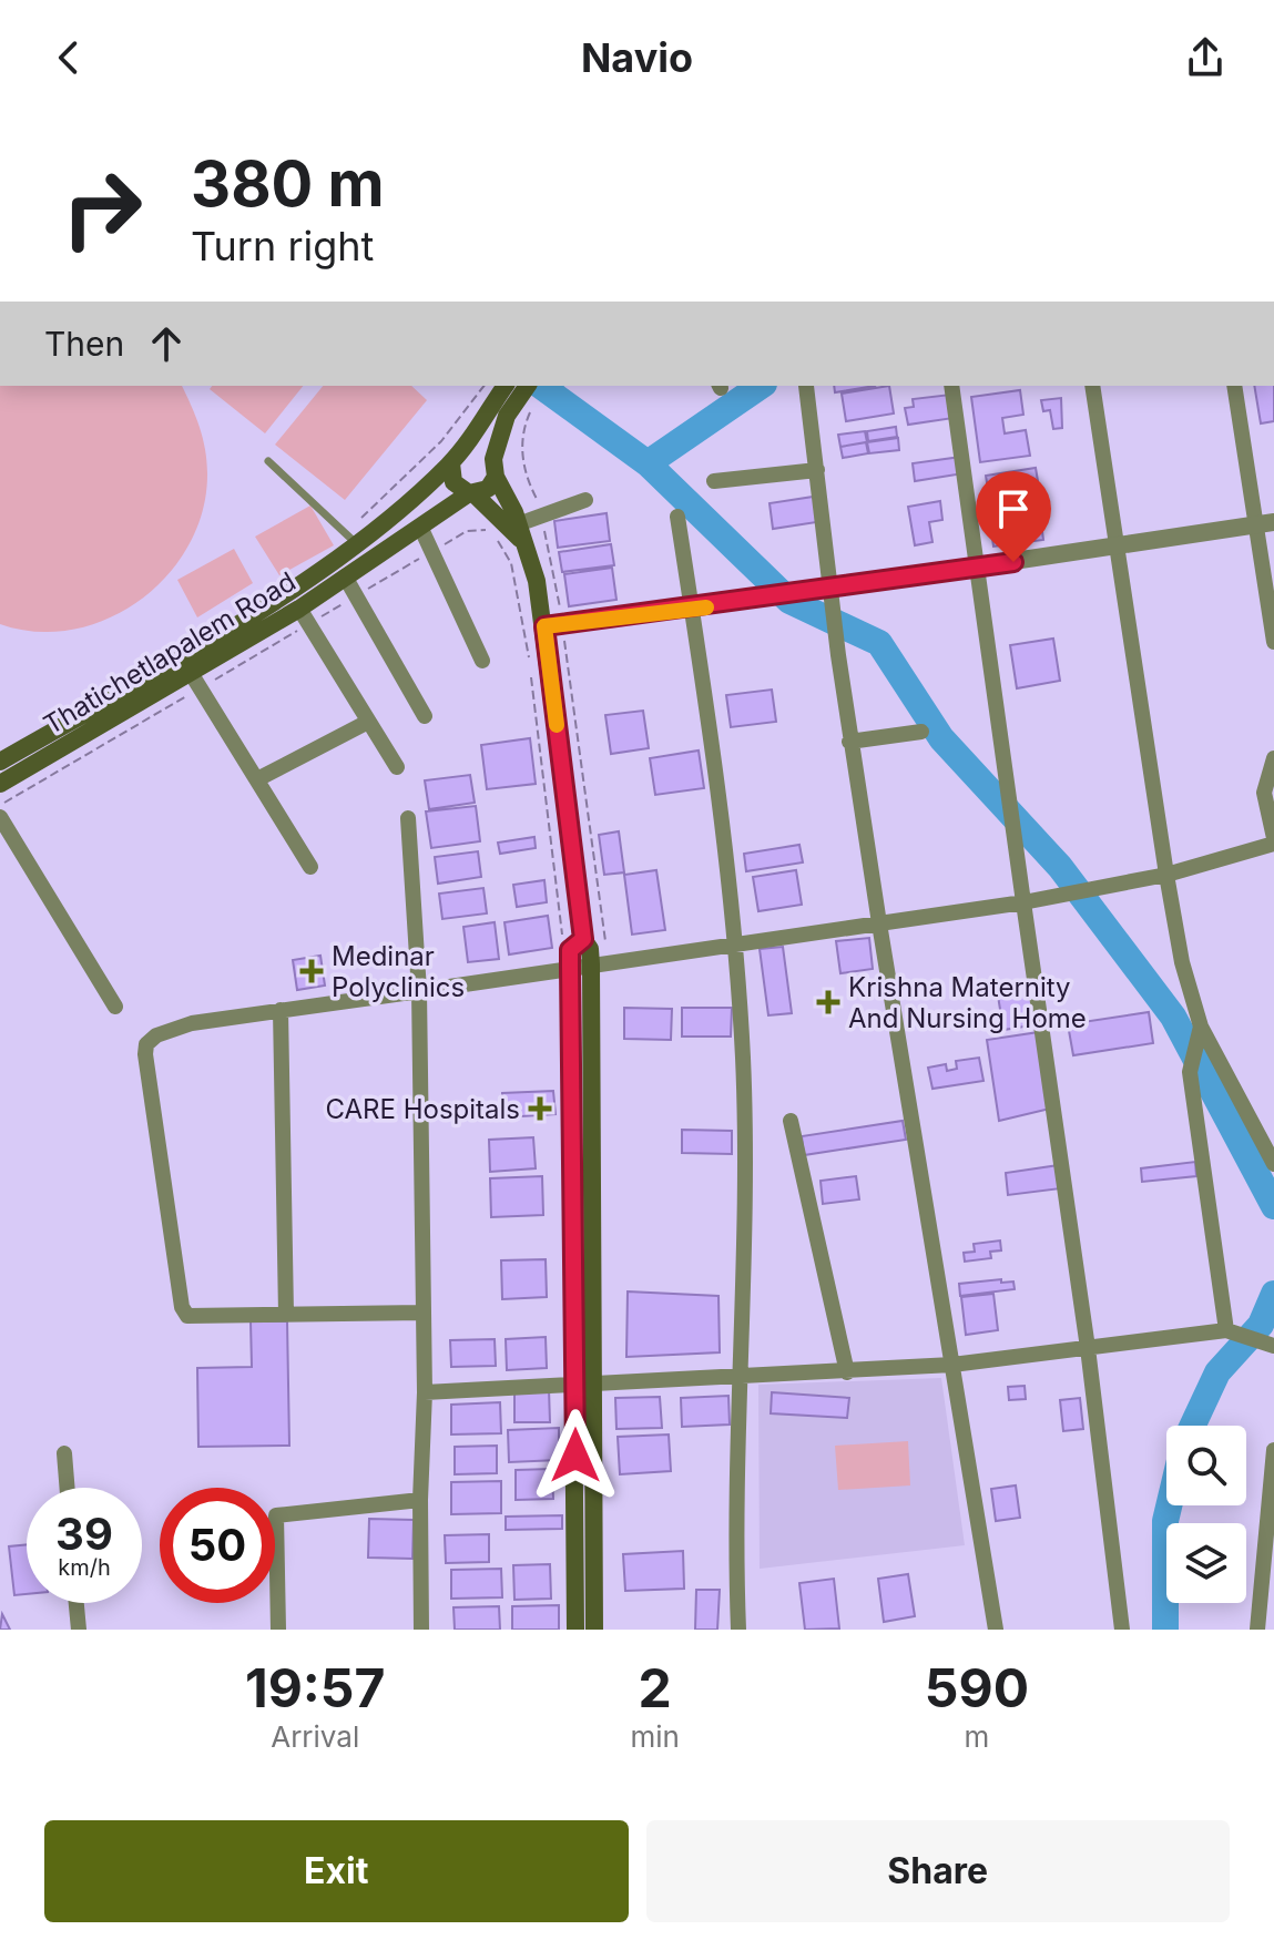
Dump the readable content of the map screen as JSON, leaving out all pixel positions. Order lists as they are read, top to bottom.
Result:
{
  "streets": {
    "main road": ["Thatichetlapalem Road"]
  },
  "places": {
    "health": ["Medinar Polyclinics", "Krishna Maternity And Nursing Home", "CARE Hospitals"]
  },
  "page": {
    "header": "Navio",
    "turn": ["380 m", "Turn right"],
    "then": "Then",
    "speed": "39 km/h",
    "limit": "50",
    "eta": [
      "19:57",
      "Arrival",
      "2",
      "min",
      "590",
      "m"
    ],
    "buttons": ["Exit", "Share"]
  }
}
